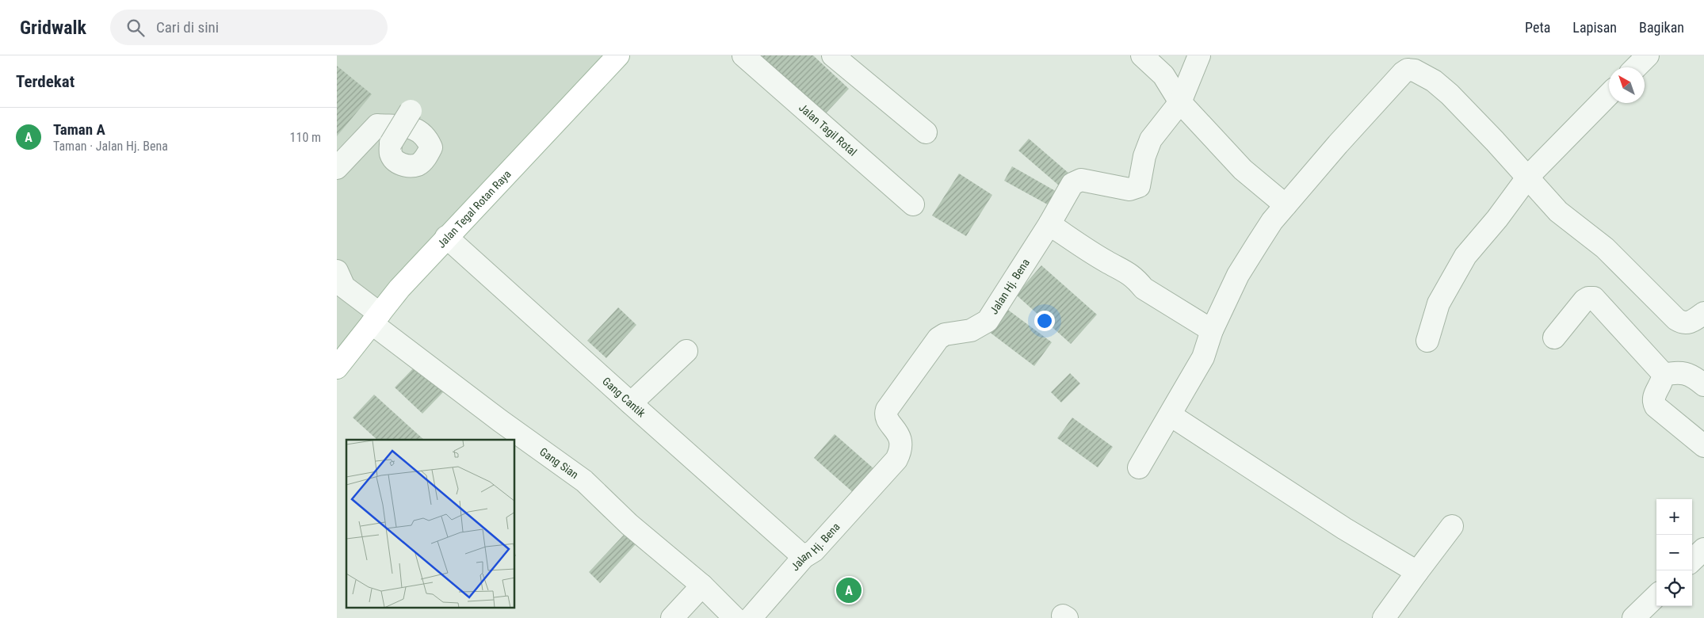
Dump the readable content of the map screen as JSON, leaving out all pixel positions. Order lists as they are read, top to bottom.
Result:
{
  "streets": {
    "main road": ["Jalan Tegal Rotan Raya"],
    "street": [
      "Jalan Tagil Rotal",
      "Jalan Hj. Bena",
      "Gang Cantik",
      "Gang Sian"
    ]
  },
  "crossings": [
    ["Jalan Tegal Rotan Raya", "Gang Cantik"],
    ["Jalan Tegal Rotan Raya", "Gang Sian"],
    ["Jalan Hj. Bena", "Gang Cantik"]
  ],
  "north": "top left",
  "page": {
    "header": "Gridwalk",
    "search": "Cari di sini",
    "nav": ["Peta", "Lapisan", "Bagikan"],
    "heading": "Terdekat",
    "list": [
      {
        "mark": "A",
        "name": "Taman A",
        "note": "Taman · Jalan Hj. Bena",
        "value": "110 m"
      }
    ],
    "map_buttons": ["+", "−"],
    "pins": "A"
  }
}
